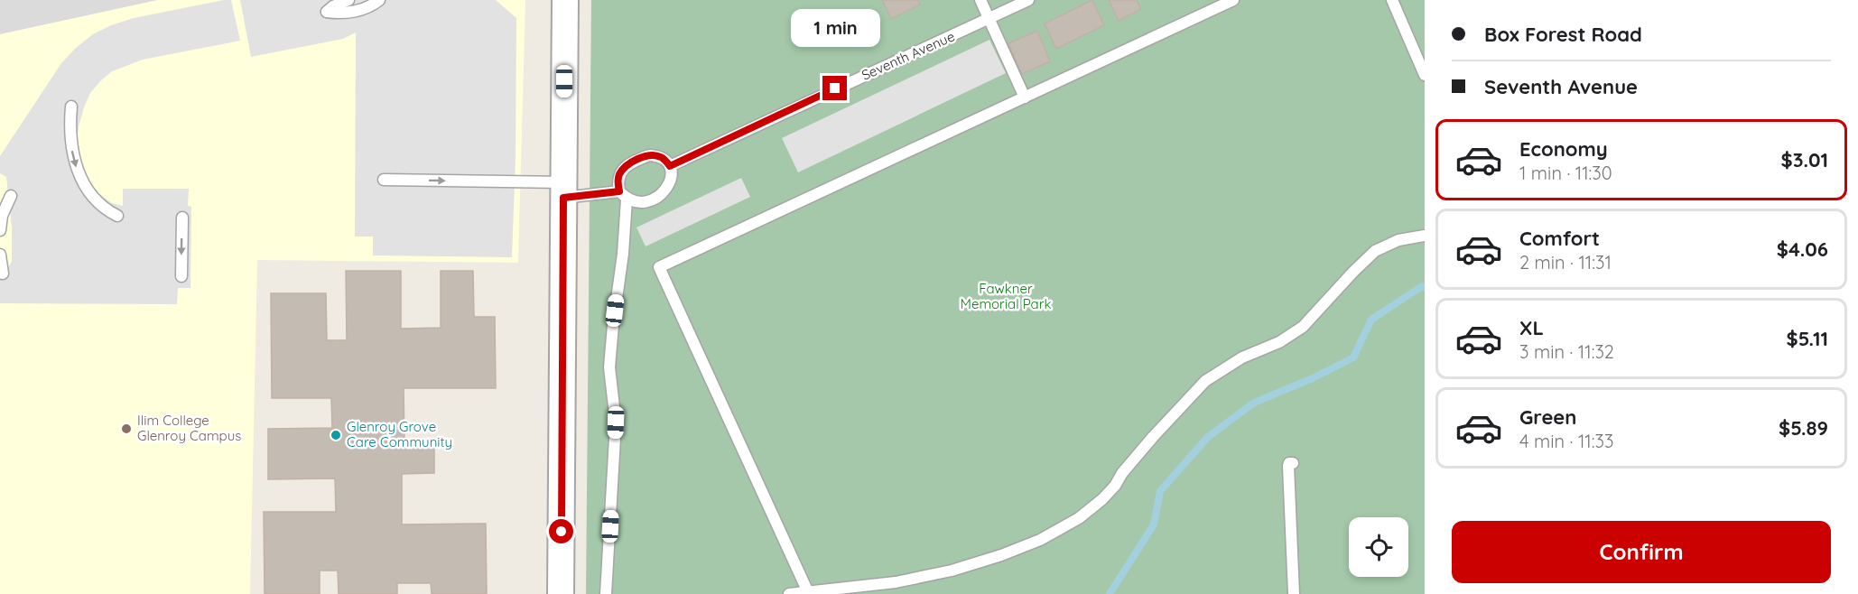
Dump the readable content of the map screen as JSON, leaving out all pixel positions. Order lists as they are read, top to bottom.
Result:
{
  "streets": {
    "lane": ["Seventh Avenue"]
  },
  "parks": ["Fawkner Memorial Park"],
  "places": ["Ilim College Glenroy Campus", "Glenroy Grove Care Community"],
  "page": {
    "banner": ["Box Forest Road", "Seventh Avenue"],
    "bubble": "1 min",
    "list": [
      {
        "name": "Economy",
        "note": "1 min · 11:30",
        "value": "$3.01"
      },
      {
        "name": "Comfort",
        "note": "2 min · 11:31",
        "value": "$4.06"
      },
      {
        "name": "XL",
        "note": "3 min · 11:32",
        "value": "$5.11"
      },
      {
        "name": "Green",
        "note": "4 min · 11:33",
        "value": "$5.89"
      }
    ],
    "buttons": "Confirm"
  }
}
